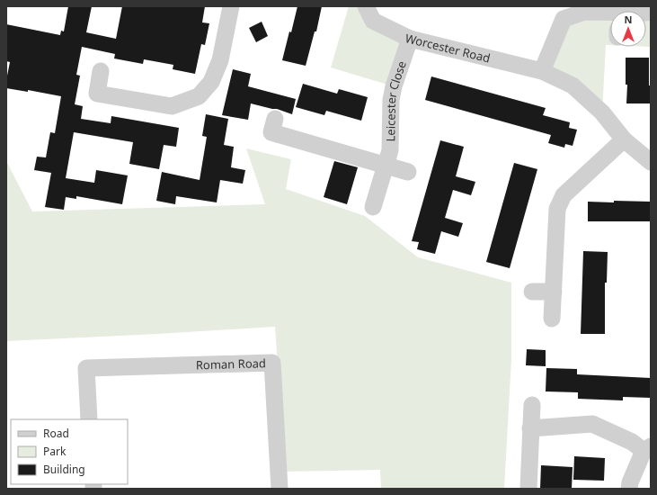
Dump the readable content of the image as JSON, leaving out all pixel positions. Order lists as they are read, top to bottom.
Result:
{
  "streets": {
    "street": ["Worcester Road", "Leicester Close", "Roman Road"]
  },
  "crossings": [
    ["Worcester Road", "Leicester Close"]
  ],
  "legend": ["Road", "Park", "Building"],
  "north": "top"
}
